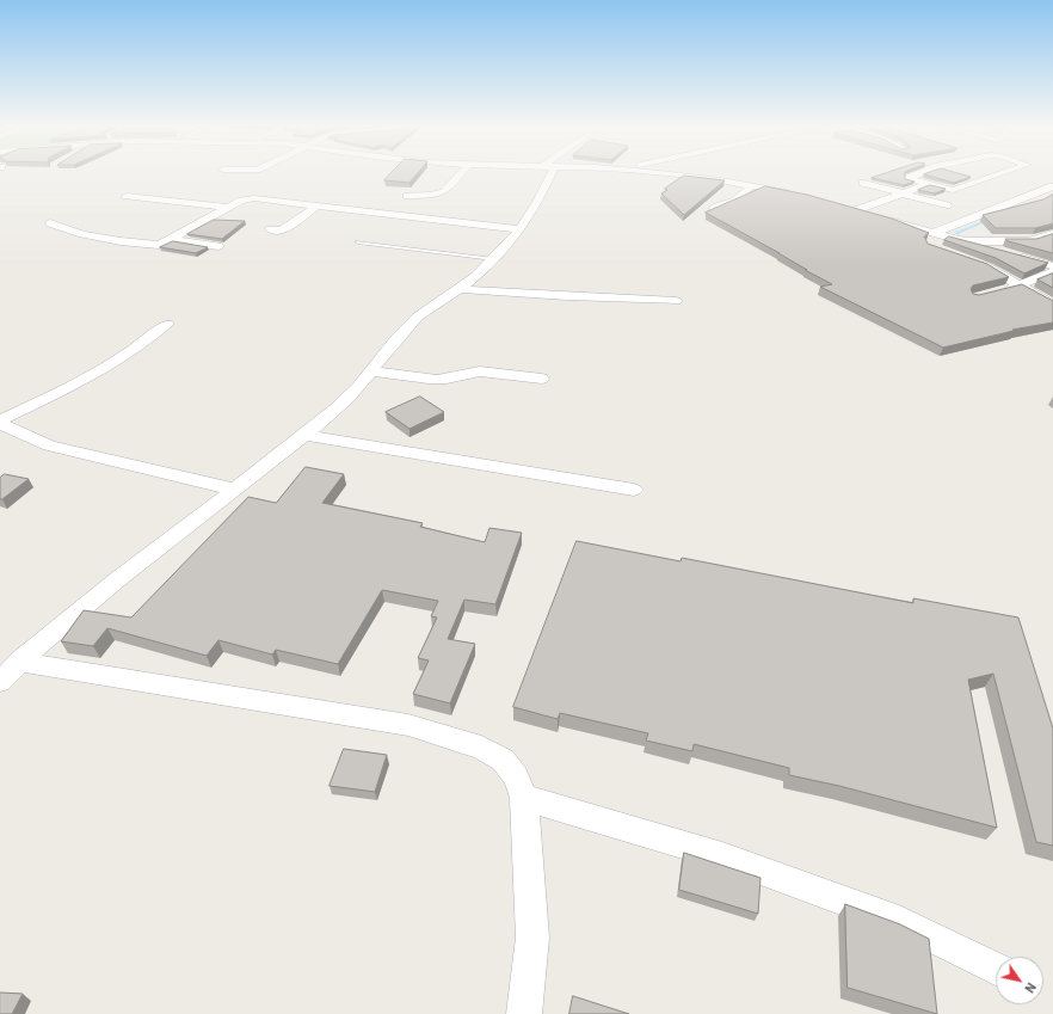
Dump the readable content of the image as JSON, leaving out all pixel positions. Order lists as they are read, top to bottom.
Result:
{
  "north": "bottom right"
}
